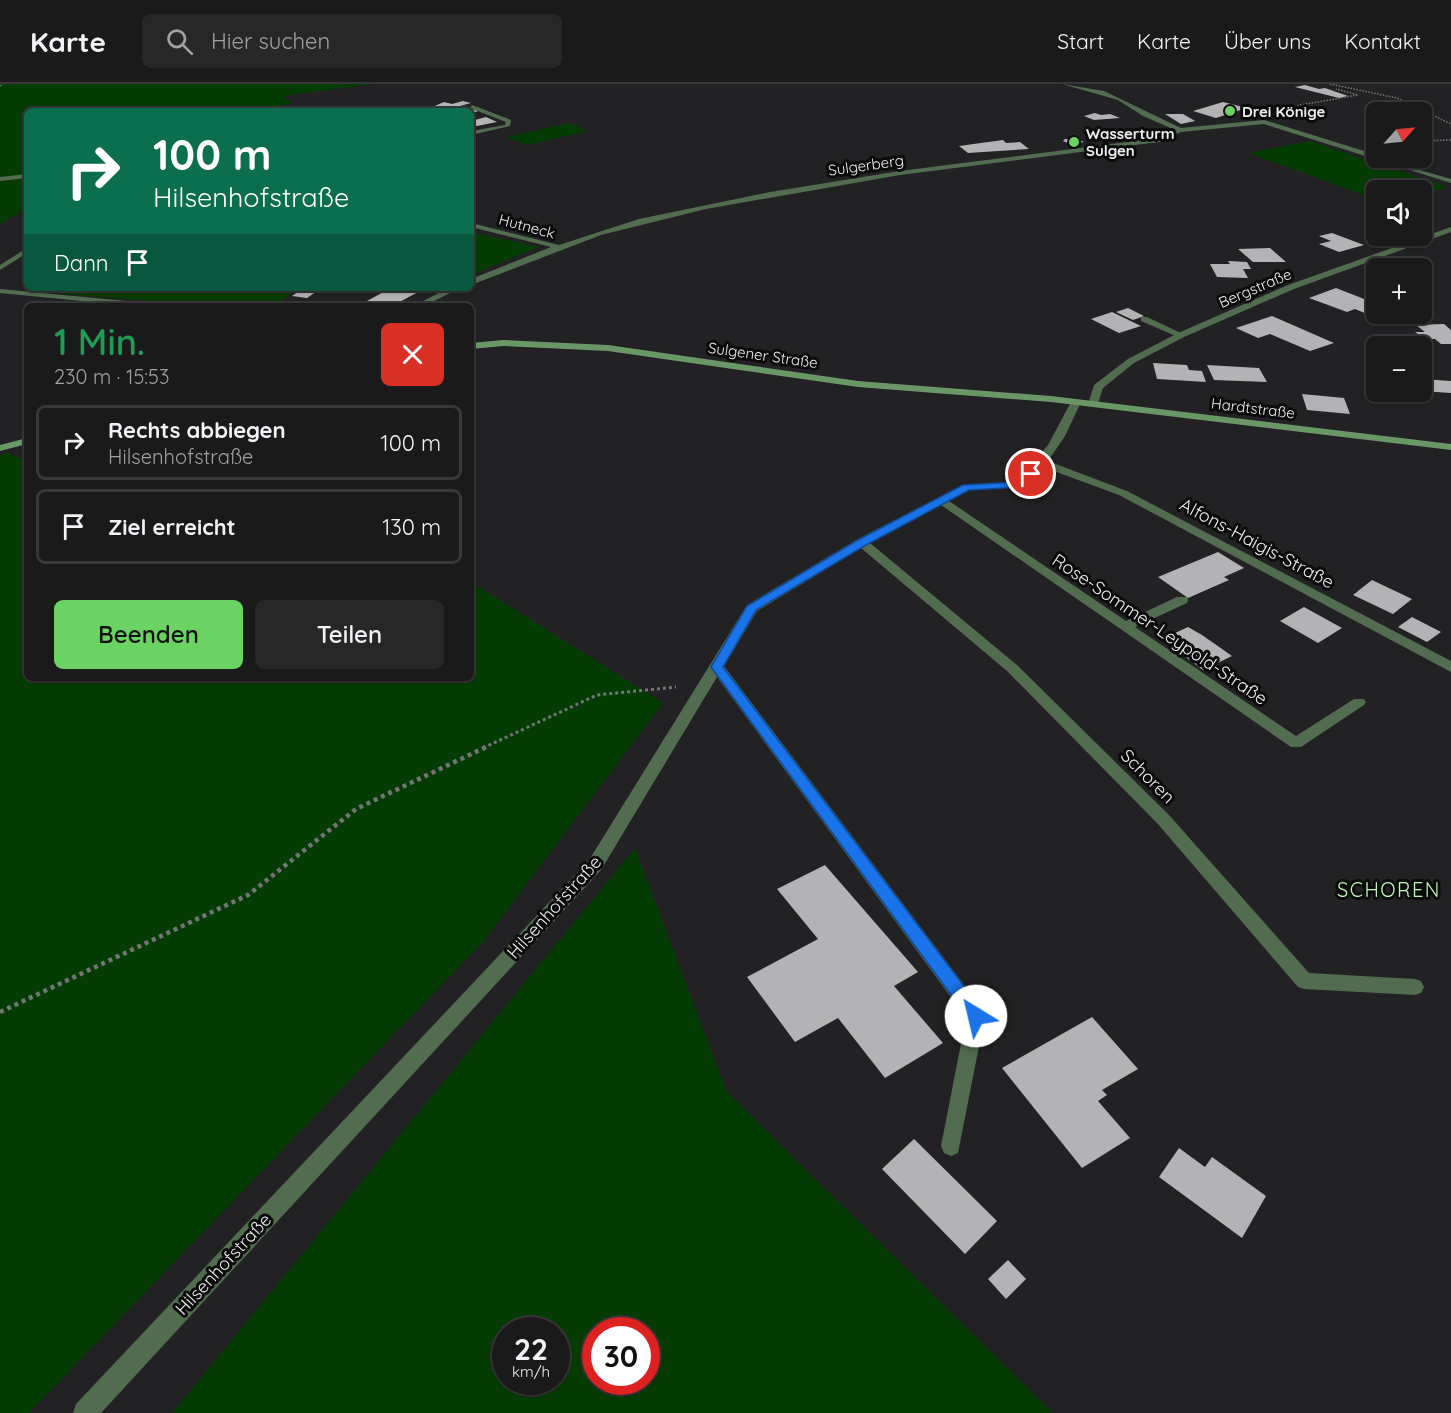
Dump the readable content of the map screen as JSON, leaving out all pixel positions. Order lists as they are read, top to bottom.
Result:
{
  "streets": {
    "main road": ["Sulgener Straße", "Hardtstraße"],
    "street": [
      "Sulgerberg",
      "Hutneck",
      "Bergstraße",
      "Alfons-Haigis-Straße",
      "Rose-Sommer-Leypold-Straße",
      "Schoren",
      "Hilsenhofstraße"
    ]
  },
  "crossings": [
    ["Sulgerberg", "Hutneck"],
    ["Bergstraße", "Hardtstraße"],
    ["Sulgener Straße", "Hardtstraße"],
    ["Hardtstraße", "Hilsenhofstraße"],
    ["Alfons-Haigis-Straße", "Hilsenhofstraße"],
    ["Rose-Sommer-Leypold-Straße", "Hilsenhofstraße"],
    ["Schoren", "Hilsenhofstraße"]
  ],
  "districts": ["SCHOREN"],
  "places": ["Drei Könige", "Wasserturm Sulgen"],
  "north": "top right",
  "page": {
    "header": "Karte",
    "search": "Hier suchen",
    "nav": [
      "Start",
      "Karte",
      "Über uns",
      "Kontakt"
    ],
    "map_buttons": ["+", "−"],
    "turn": ["100 m", "Hilsenhofstraße"],
    "then": "Dann",
    "heading": ["1 Min.", "230 m · 15:53"],
    "list": [
      {
        "name": "Rechts abbiegen",
        "note": "Hilsenhofstraße",
        "value": "100 m"
      },
      {
        "name": "Ziel erreicht",
        "value": "130 m"
      }
    ],
    "buttons": ["Beenden", "Teilen"],
    "speed": "22 km/h",
    "limit": "30"
  }
}
